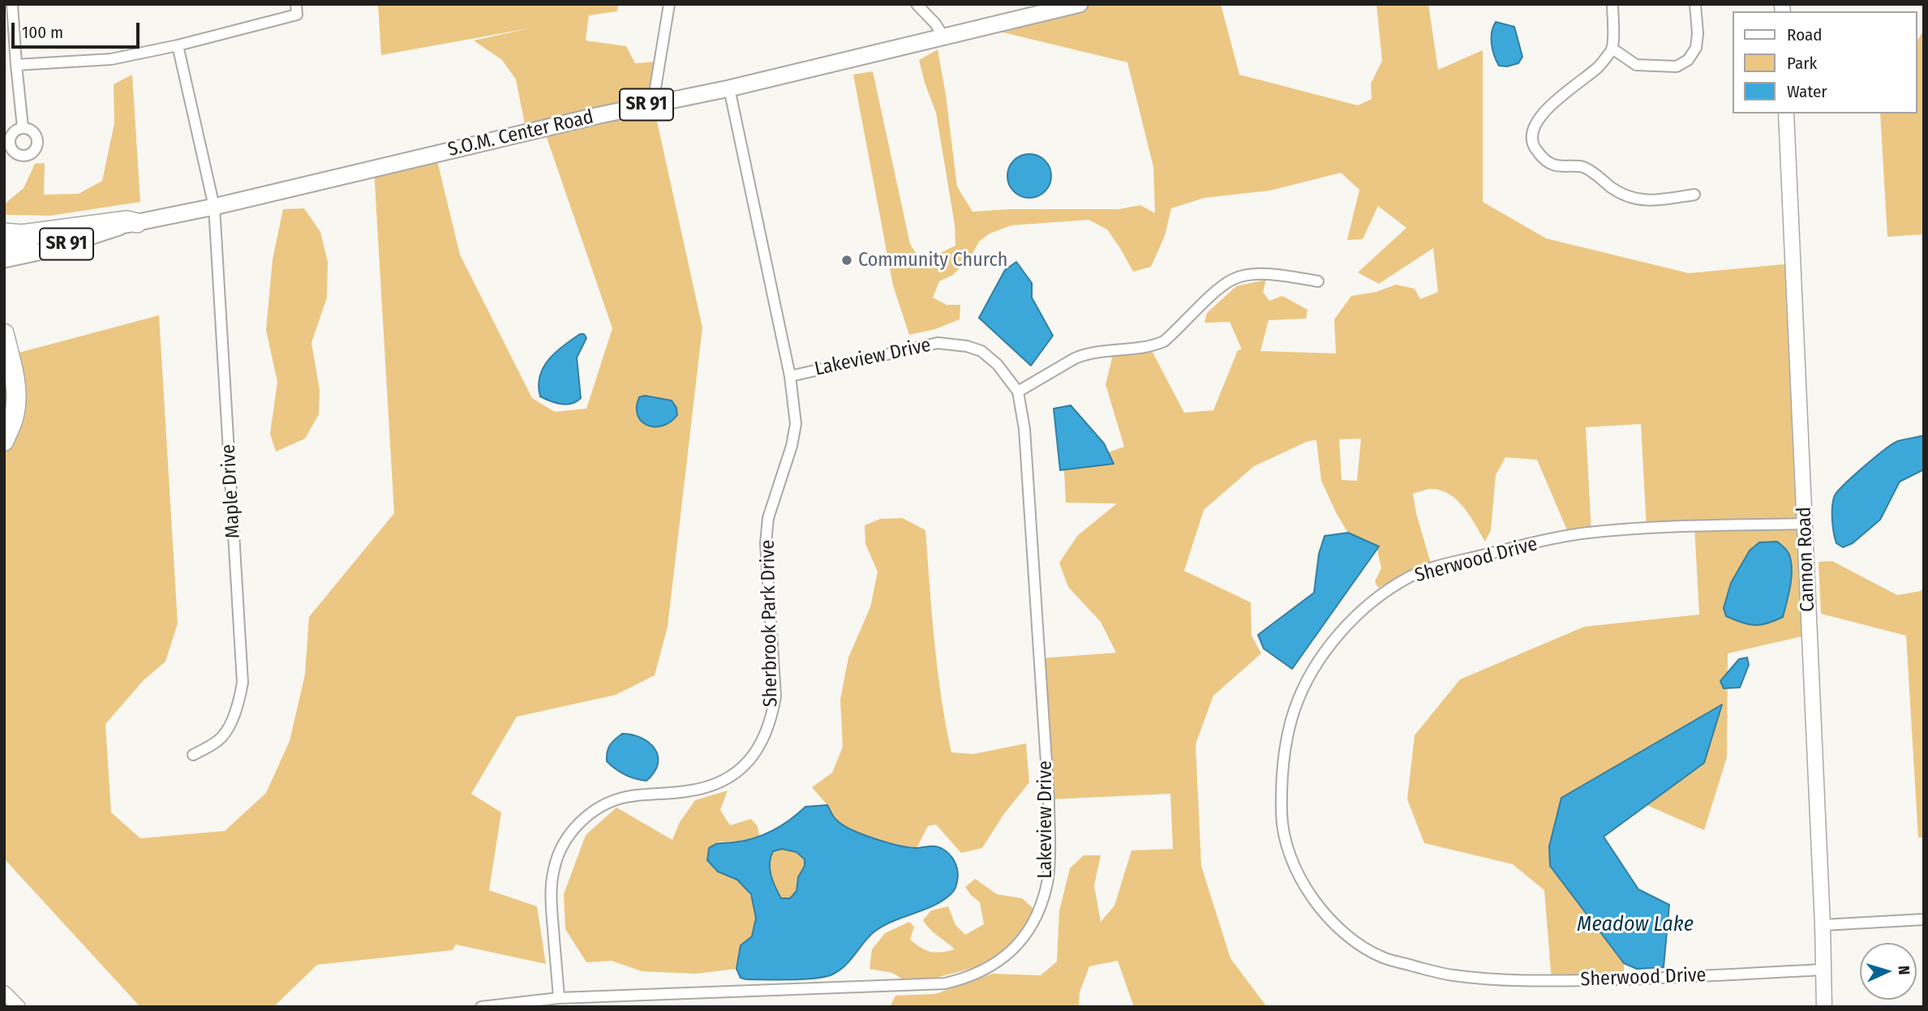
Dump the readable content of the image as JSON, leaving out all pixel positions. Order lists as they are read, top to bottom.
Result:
{
  "streets": {
    "main road": ["SR 91", "S.O.M. Center Road", "Cannon Road"],
    "street": [
      "Lakeview Drive",
      "Maple Drive",
      "Sherwood Drive",
      "Sherbrook Park Drive"
    ]
  },
  "crossings": [
    ["S.O.M. Center Road", "Maple Drive"],
    ["S.O.M. Center Road", "Sherbrook Park Drive"],
    ["Lakeview Drive", "Sherbrook Park Drive"],
    ["Cannon Road", "Sherwood Drive"]
  ],
  "water": ["Meadow Lake"],
  "places": ["Community Church"],
  "legend": ["Road", "Park", "Water"],
  "scale_bar": "100 m",
  "north": "right"
}
